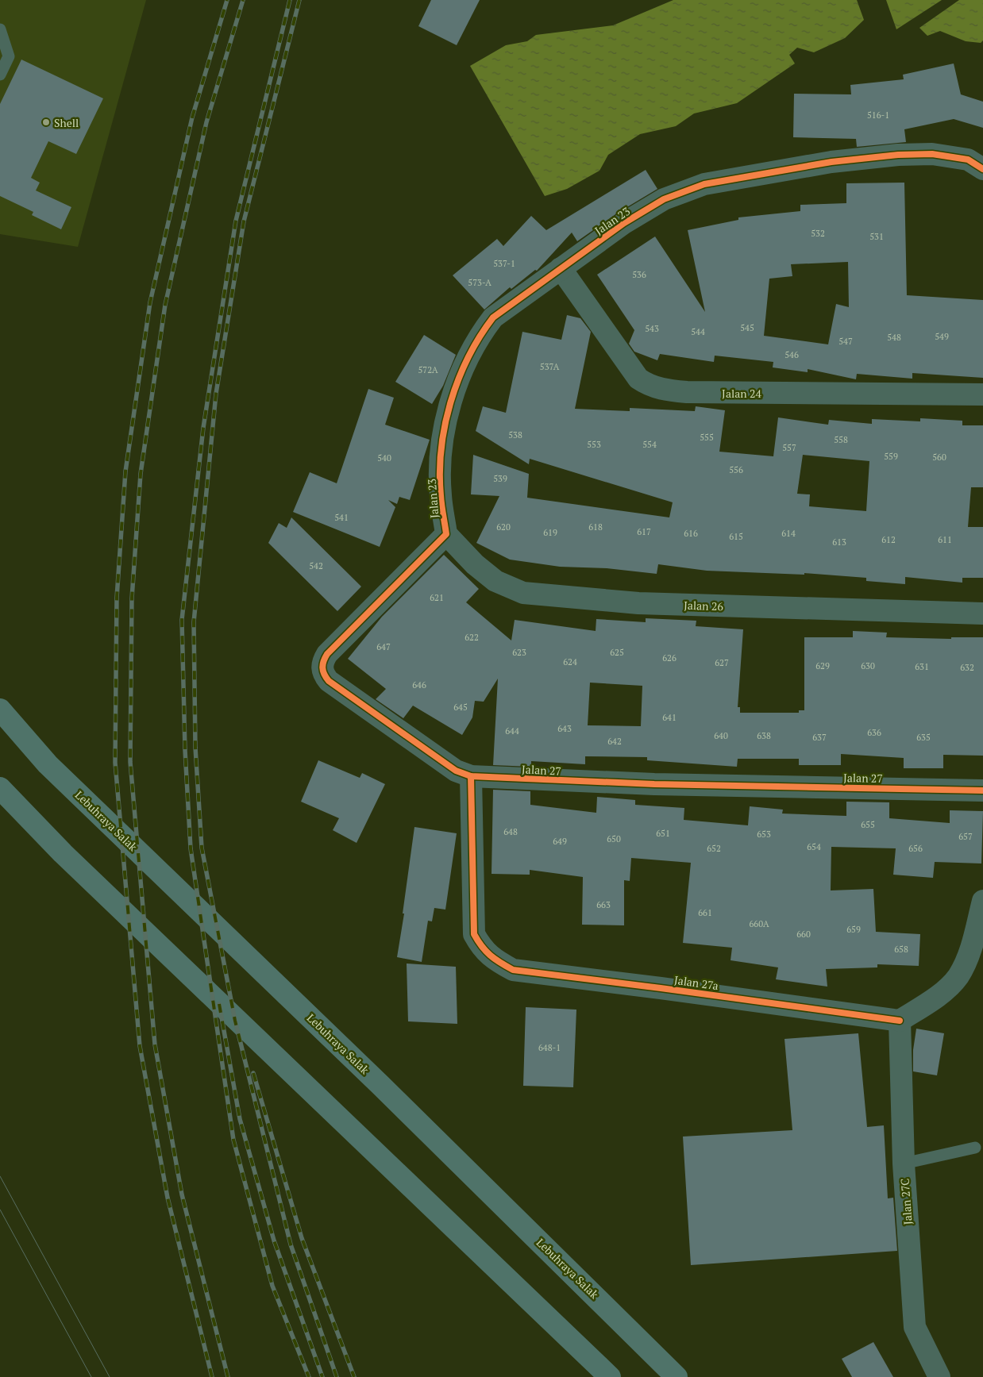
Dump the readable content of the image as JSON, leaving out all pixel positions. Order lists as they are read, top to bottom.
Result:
{
  "streets": {
    "highway": ["Lebuhraya Salak"],
    "street": [
      "Jalan 23",
      "Jalan 24",
      "Jalan 26",
      "Jalan 27",
      "Jalan 27a",
      "Jalan 27C"
    ]
  },
  "crossings": [
    ["Jalan 23", "Jalan 24"],
    ["Jalan 23", "Jalan 26"],
    ["Jalan 23", "Jalan 27"],
    ["Jalan 26", "Jalan 27"],
    ["Jalan 27", "Jalan 27a"],
    ["Jalan 27a", "Jalan 27C"]
  ],
  "places": ["Shell"],
  "house_numbers": [
    "516-1",
    "532",
    "531",
    "537-1",
    "536",
    "573-A",
    "545",
    "543",
    "544",
    "549",
    "548",
    "547",
    "546",
    "537A",
    "572A",
    "538",
    "555",
    "558",
    "553",
    "554",
    "557",
    "559",
    "560",
    "540",
    "556",
    "539",
    "541",
    "620",
    "618",
    "617",
    "619",
    "616",
    "614",
    "615",
    "612",
    "611",
    "613",
    "542",
    "621",
    "622",
    "647",
    "623",
    "625",
    "626",
    "624",
    "627",
    "629",
    "630",
    "631",
    "632",
    "646",
    "645",
    "641",
    "643",
    "644",
    "636",
    "640",
    "638",
    "637",
    "635",
    "642",
    "655",
    "648",
    "651",
    "653",
    "657",
    "650",
    "649",
    "654",
    "652",
    "656",
    "663",
    "661",
    "660A",
    "659",
    "660",
    "658",
    "648-1"
  ]
}
